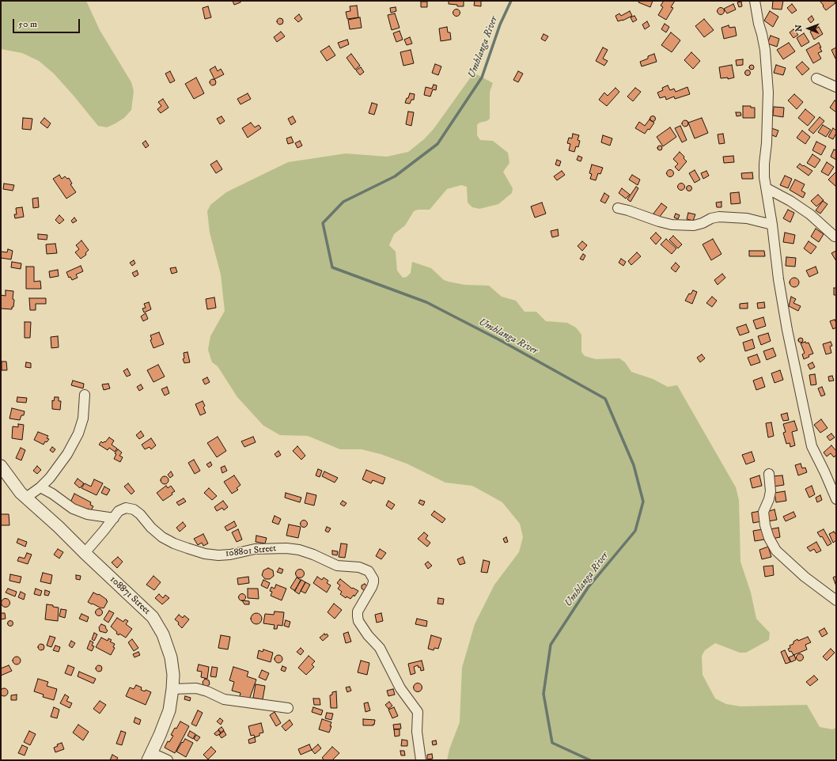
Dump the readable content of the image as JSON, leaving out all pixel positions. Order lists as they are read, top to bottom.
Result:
{
  "streets": {
    "street": ["108801 Street", "108871 Street"]
  },
  "crossings": [
    ["108801 Street", "108871 Street"]
  ],
  "water": ["Umhlanga River"],
  "scale_bar": "50 m",
  "north": "left"
}
